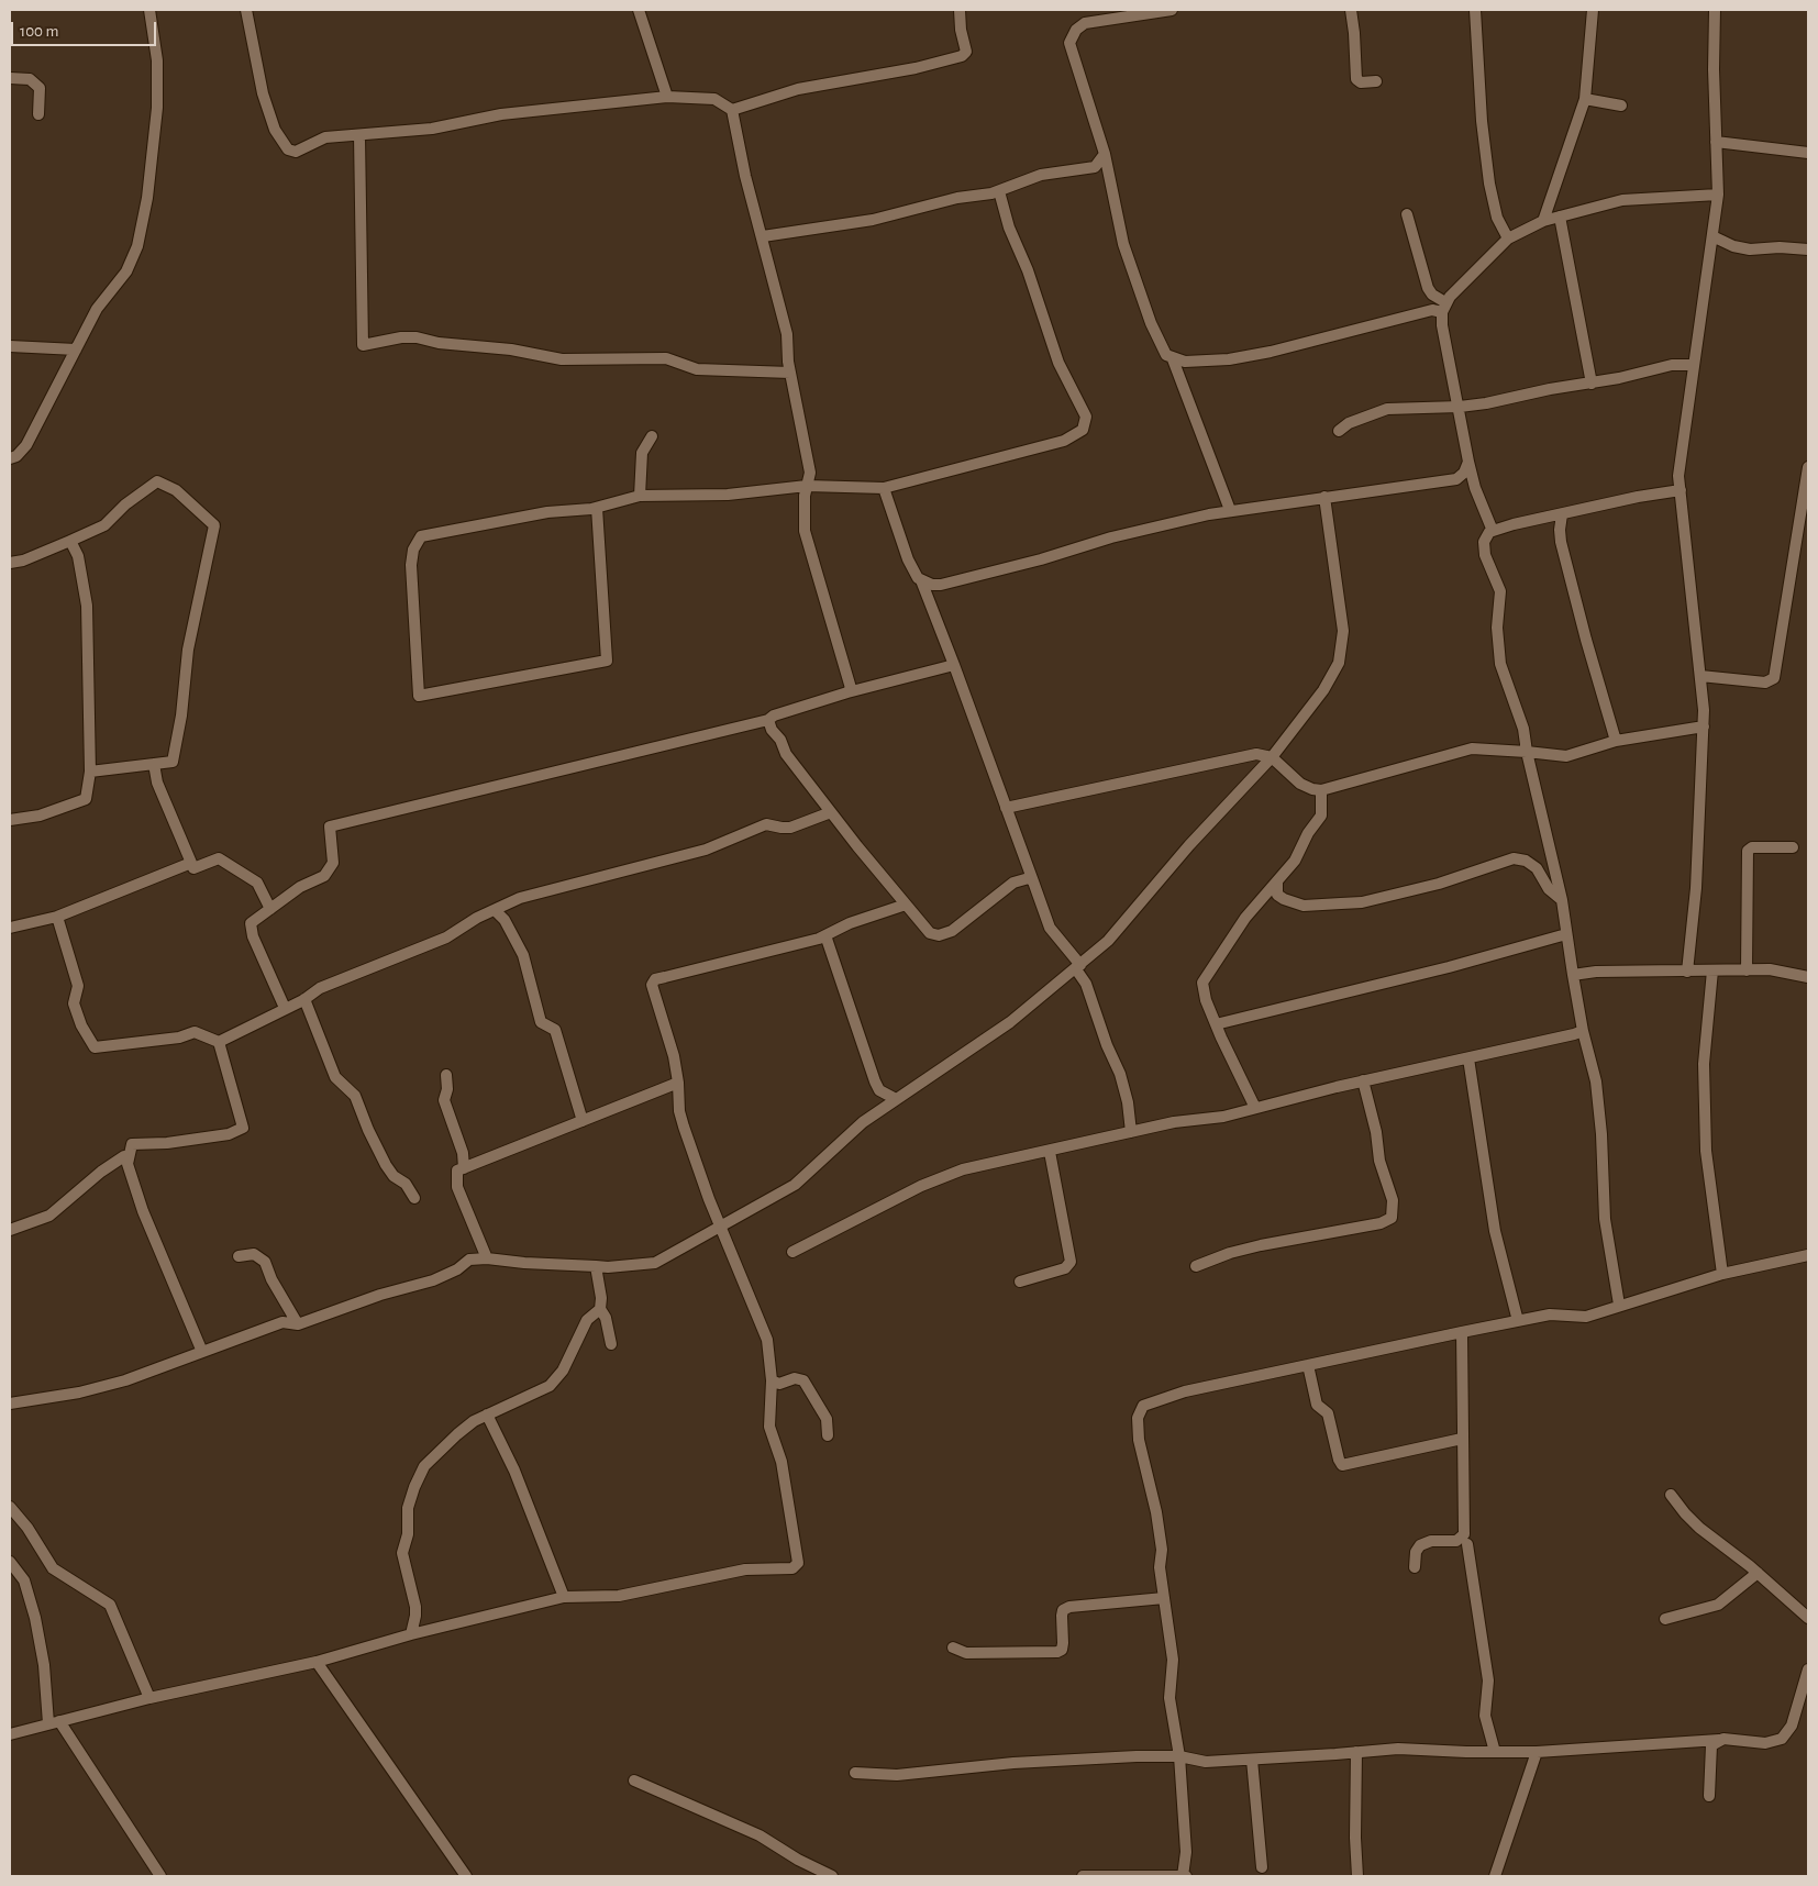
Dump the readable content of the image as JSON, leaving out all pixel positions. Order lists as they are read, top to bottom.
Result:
{
  "scale_bar": "100 m"
}
